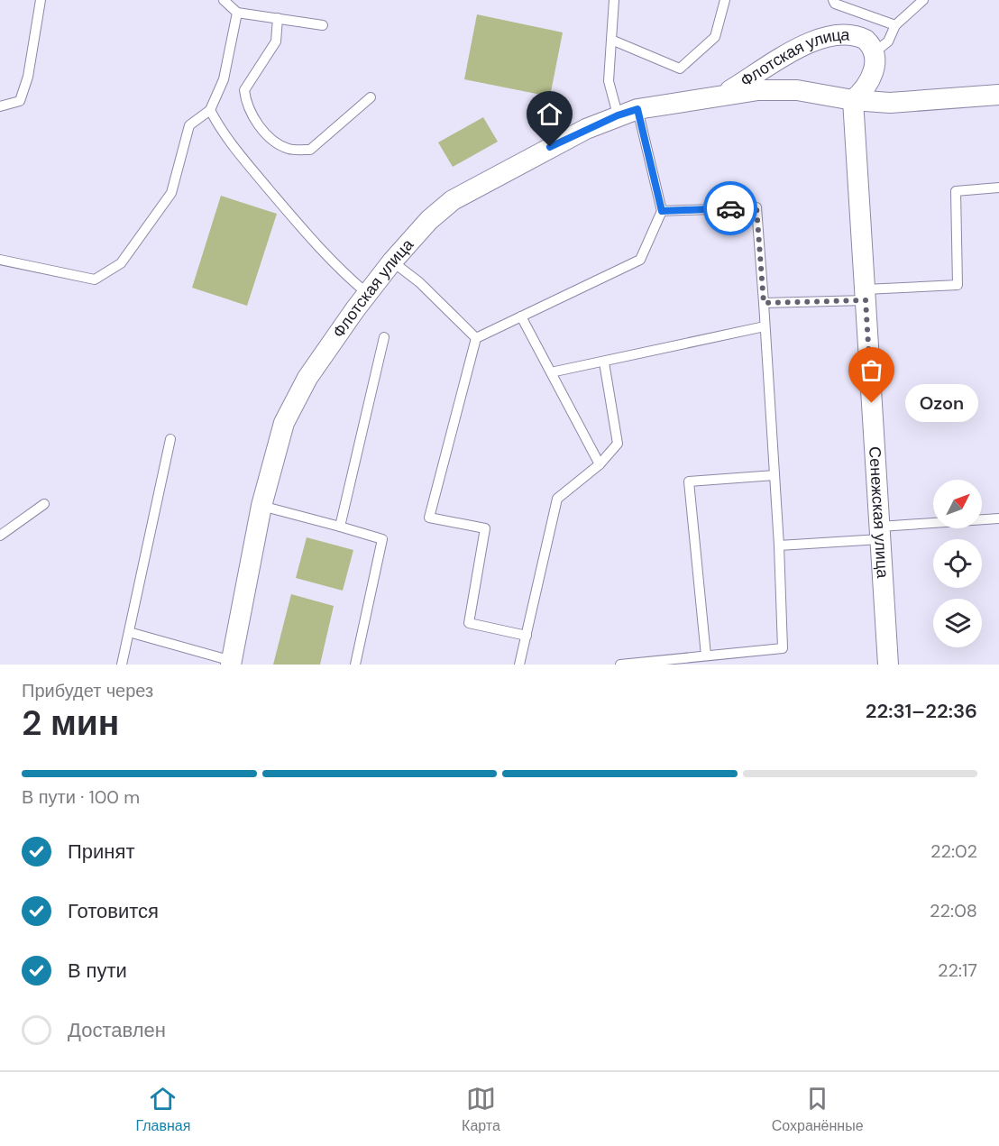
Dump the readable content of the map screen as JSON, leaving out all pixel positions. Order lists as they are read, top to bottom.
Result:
{
  "streets": {
    "street": ["Флотская улица", "Сенежская улица"]
  },
  "crossings": [
    ["Флотская улица", "Сенежская улица"]
  ],
  "places": ["Ozon"],
  "north": "top right",
  "page": {
    "bubble": "Ozon",
    "heading": ["2 мин", "Прибудет через", "22:31–22:36"],
    "bar": "В пути · 100 m",
    "list": [
      ["Принят", "22:02"],
      ["Готовится", "22:08"],
      ["В пути", "22:17"],
      "Доставлен"
    ],
    "tabs": ["Главная", "Карта", "Сохранённые"]
  }
}
